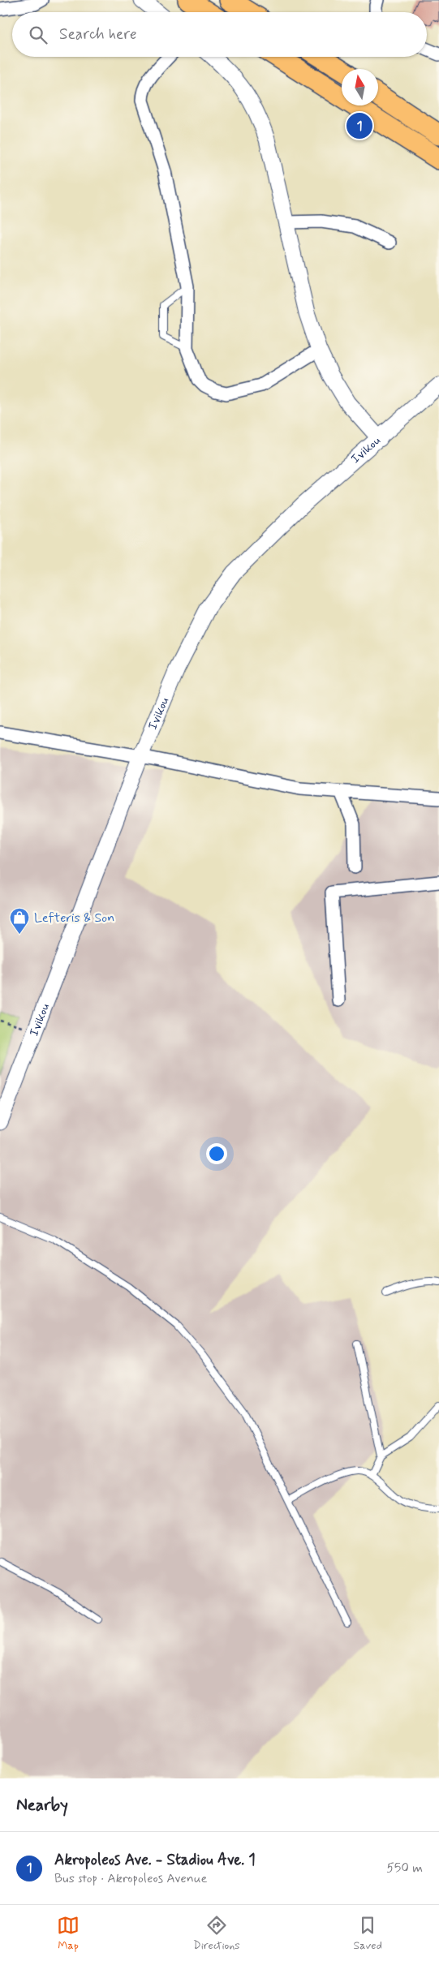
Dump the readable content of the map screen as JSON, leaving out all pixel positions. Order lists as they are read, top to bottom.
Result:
{
  "streets": {
    "street": ["Ivikou"]
  },
  "places": {
    "shop": ["Lefteris & Son"]
  },
  "north": "top",
  "page": {
    "search": "Search here",
    "pins": "1",
    "heading": "Nearby",
    "list": [
      {
        "mark": "1",
        "name": "Akropoleos Ave. - Stadiou Ave. 1",
        "note": "Bus stop · Akropoleos Avenue",
        "value": "550 m"
      }
    ],
    "nav": ["Map", "Directions", "Saved"]
  }
}
